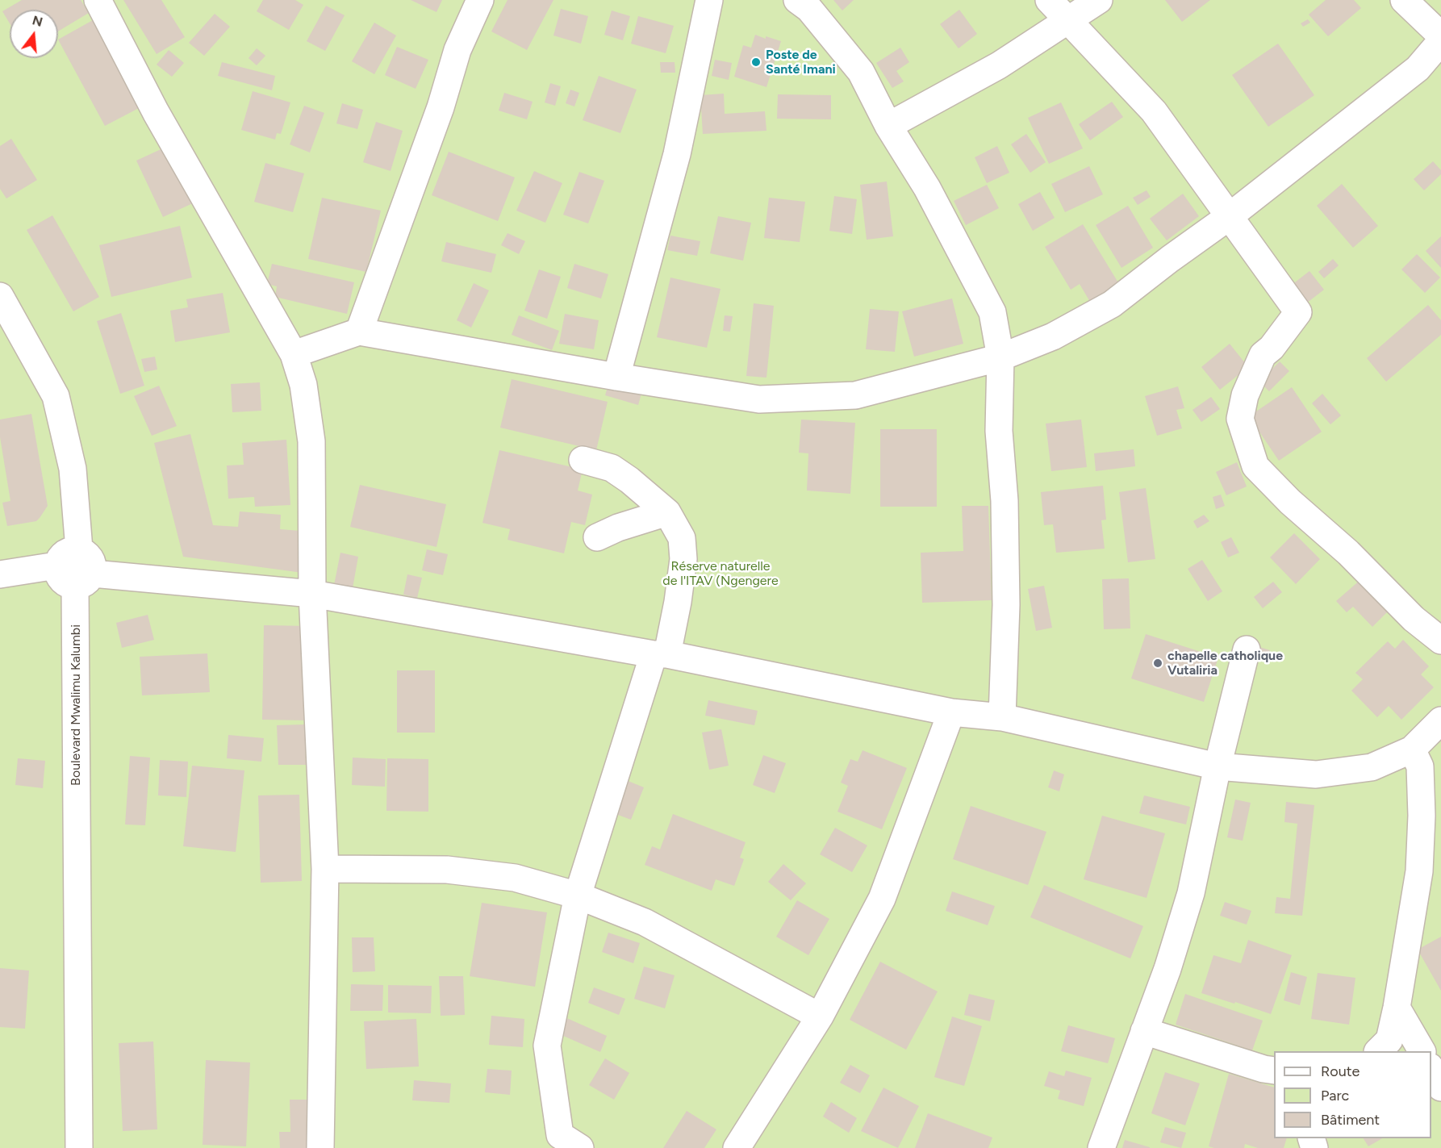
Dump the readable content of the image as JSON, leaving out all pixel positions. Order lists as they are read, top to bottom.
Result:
{
  "streets": {
    "street": ["Boulevard Mwalimu Kalumbi"]
  },
  "parks": ["Réserve naturelle de l'ITAV (Ngengere"],
  "places": ["Poste de Santé Imani", "chapelle catholique Vutaliria"],
  "legend": ["Route", "Parc", "Bâtiment"],
  "north": "top"
}
